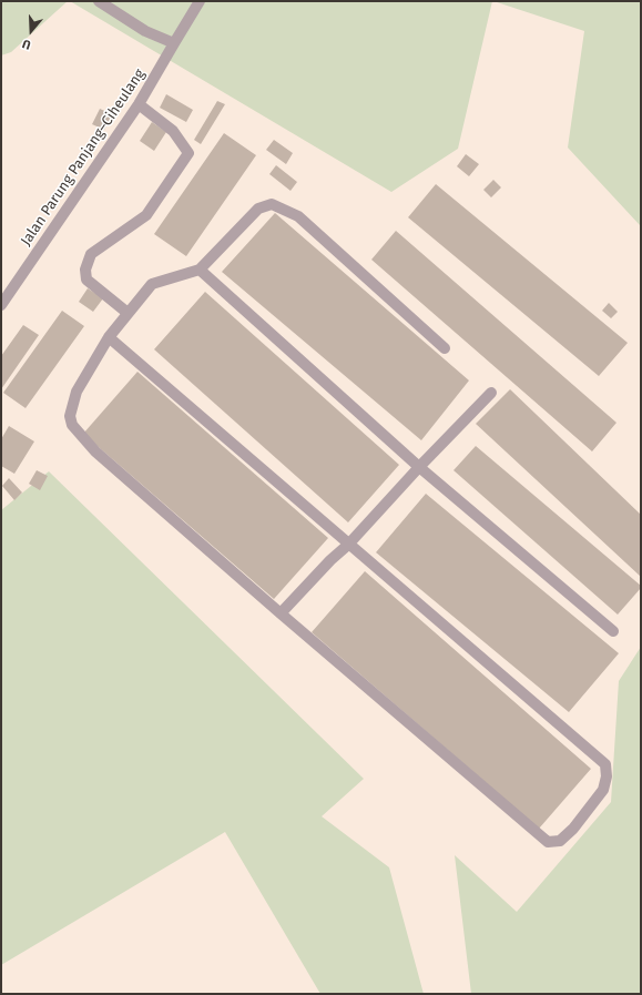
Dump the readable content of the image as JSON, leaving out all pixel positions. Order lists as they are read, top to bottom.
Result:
{
  "streets": {
    "street": ["Jalan Parung Panjang–Ciheulang"]
  },
  "north": "bottom"
}
